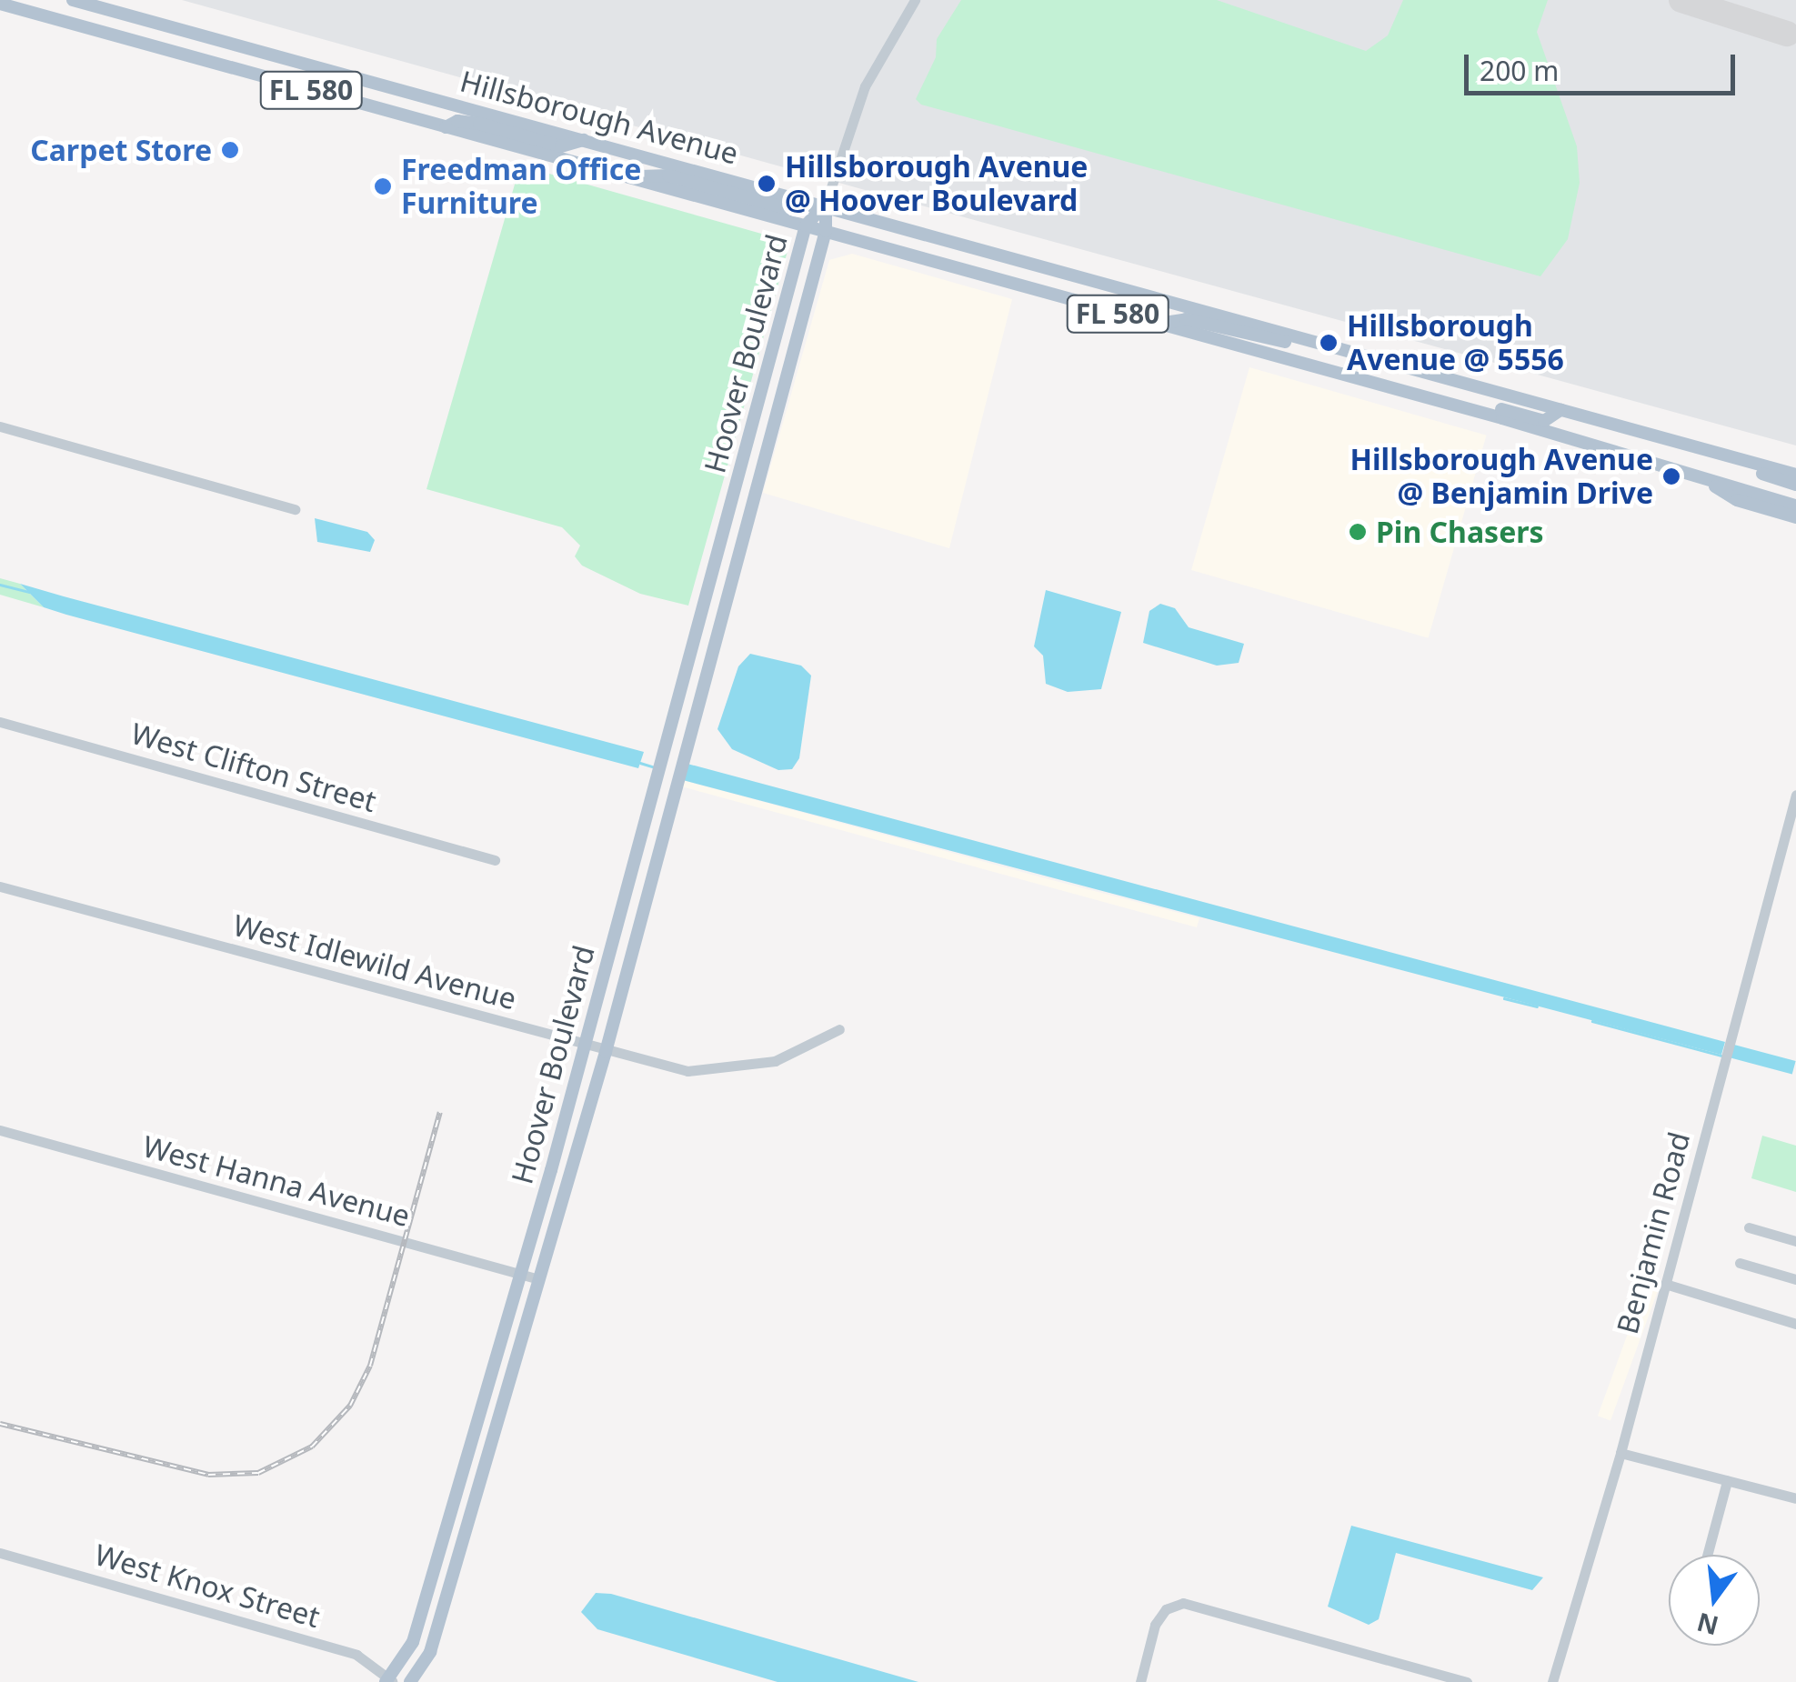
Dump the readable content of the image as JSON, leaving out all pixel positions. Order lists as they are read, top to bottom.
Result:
{
  "streets": {
    "main road": ["FL 580", "Hillsborough Avenue", "Hoover Boulevard"],
    "street": [
      "West Clifton Street",
      "West Idlewild Avenue",
      "West Hanna Avenue",
      "Benjamin Road",
      "West Knox Street"
    ]
  },
  "crossings": [
    ["Hillsborough Avenue", "Hoover Boulevard"],
    ["Hoover Boulevard", "West Idlewild Avenue"],
    ["Hoover Boulevard", "West Hanna Avenue"],
    ["Hoover Boulevard", "West Knox Street"]
  ],
  "places": [
    "Carpet Store",
    "Hillsborough Avenue @ Hoover Boulevard",
    "Freedman Office Furniture",
    "Hillsborough Avenue @ 5556",
    "Hillsborough Avenue @ Benjamin Drive",
    "Pin Chasers"
  ],
  "scale_bar": "200 m",
  "north": "bottom"
}
